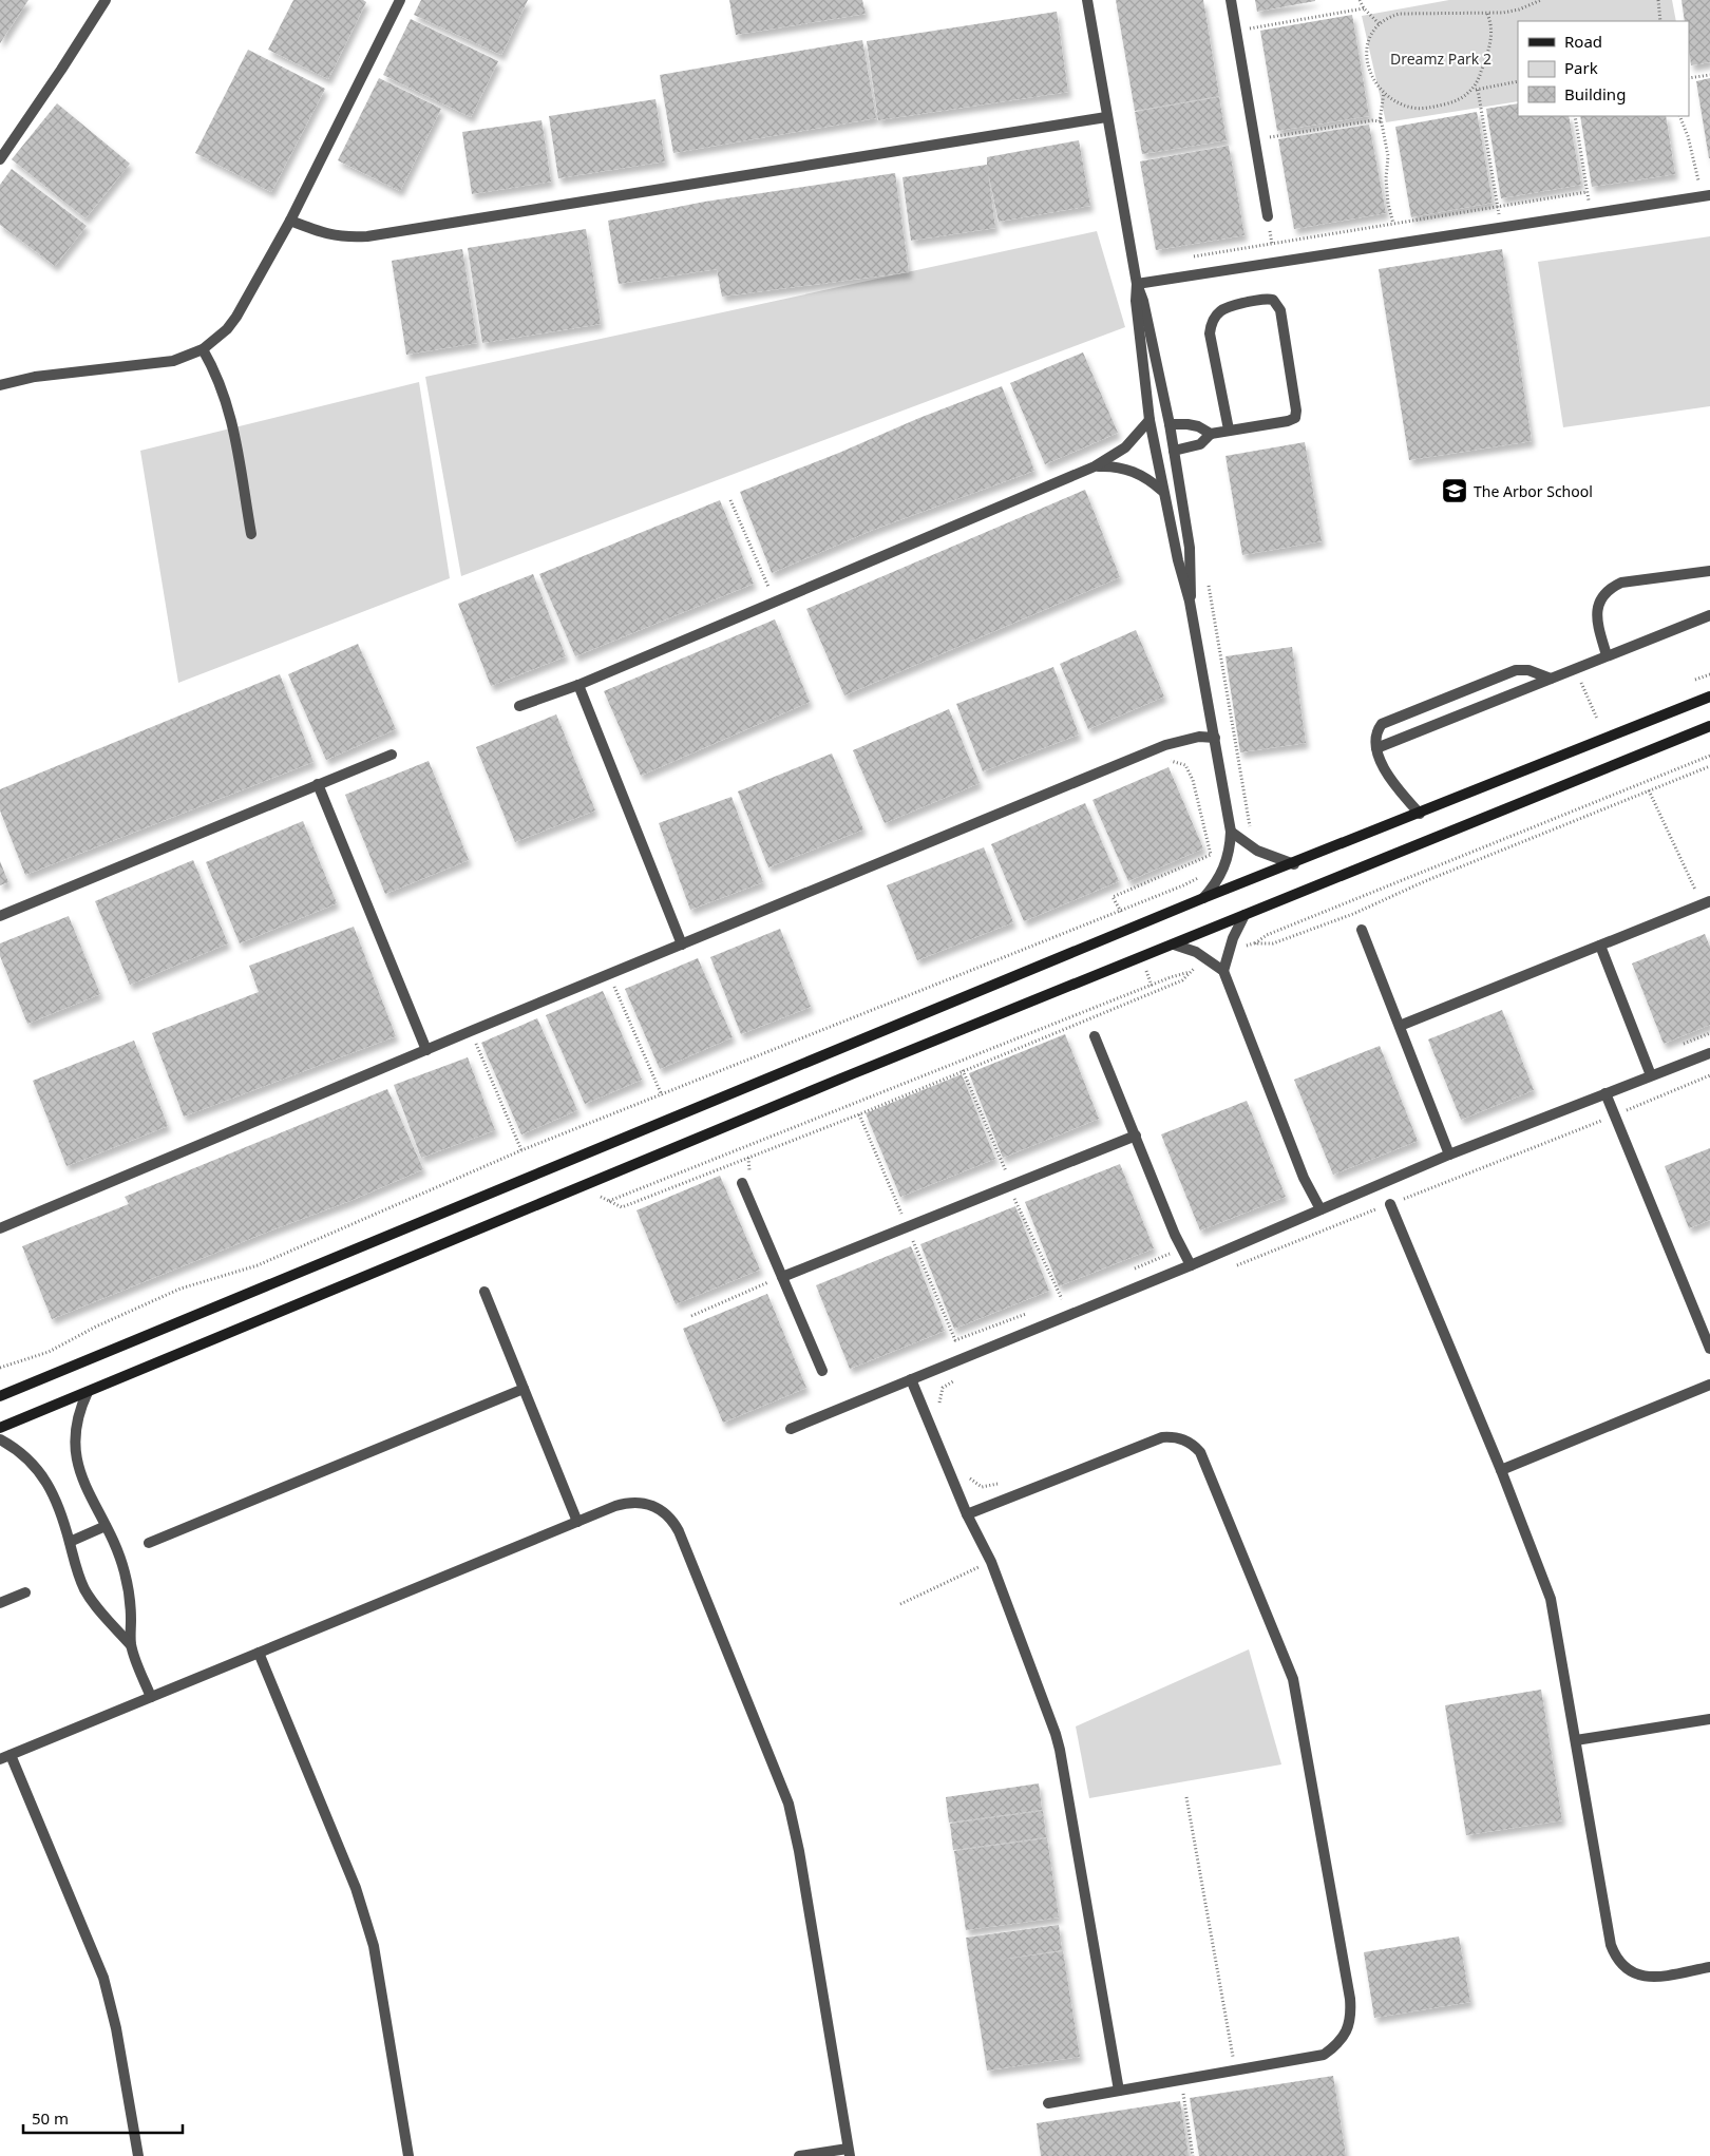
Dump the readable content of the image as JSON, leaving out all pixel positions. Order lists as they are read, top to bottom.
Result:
{
  "parks": ["Dreamz Park 2"],
  "places": {
    "school or university": ["The Arbor School"]
  },
  "legend": ["Road", "Park", "Building"],
  "scale_bar": "50 m"
}
